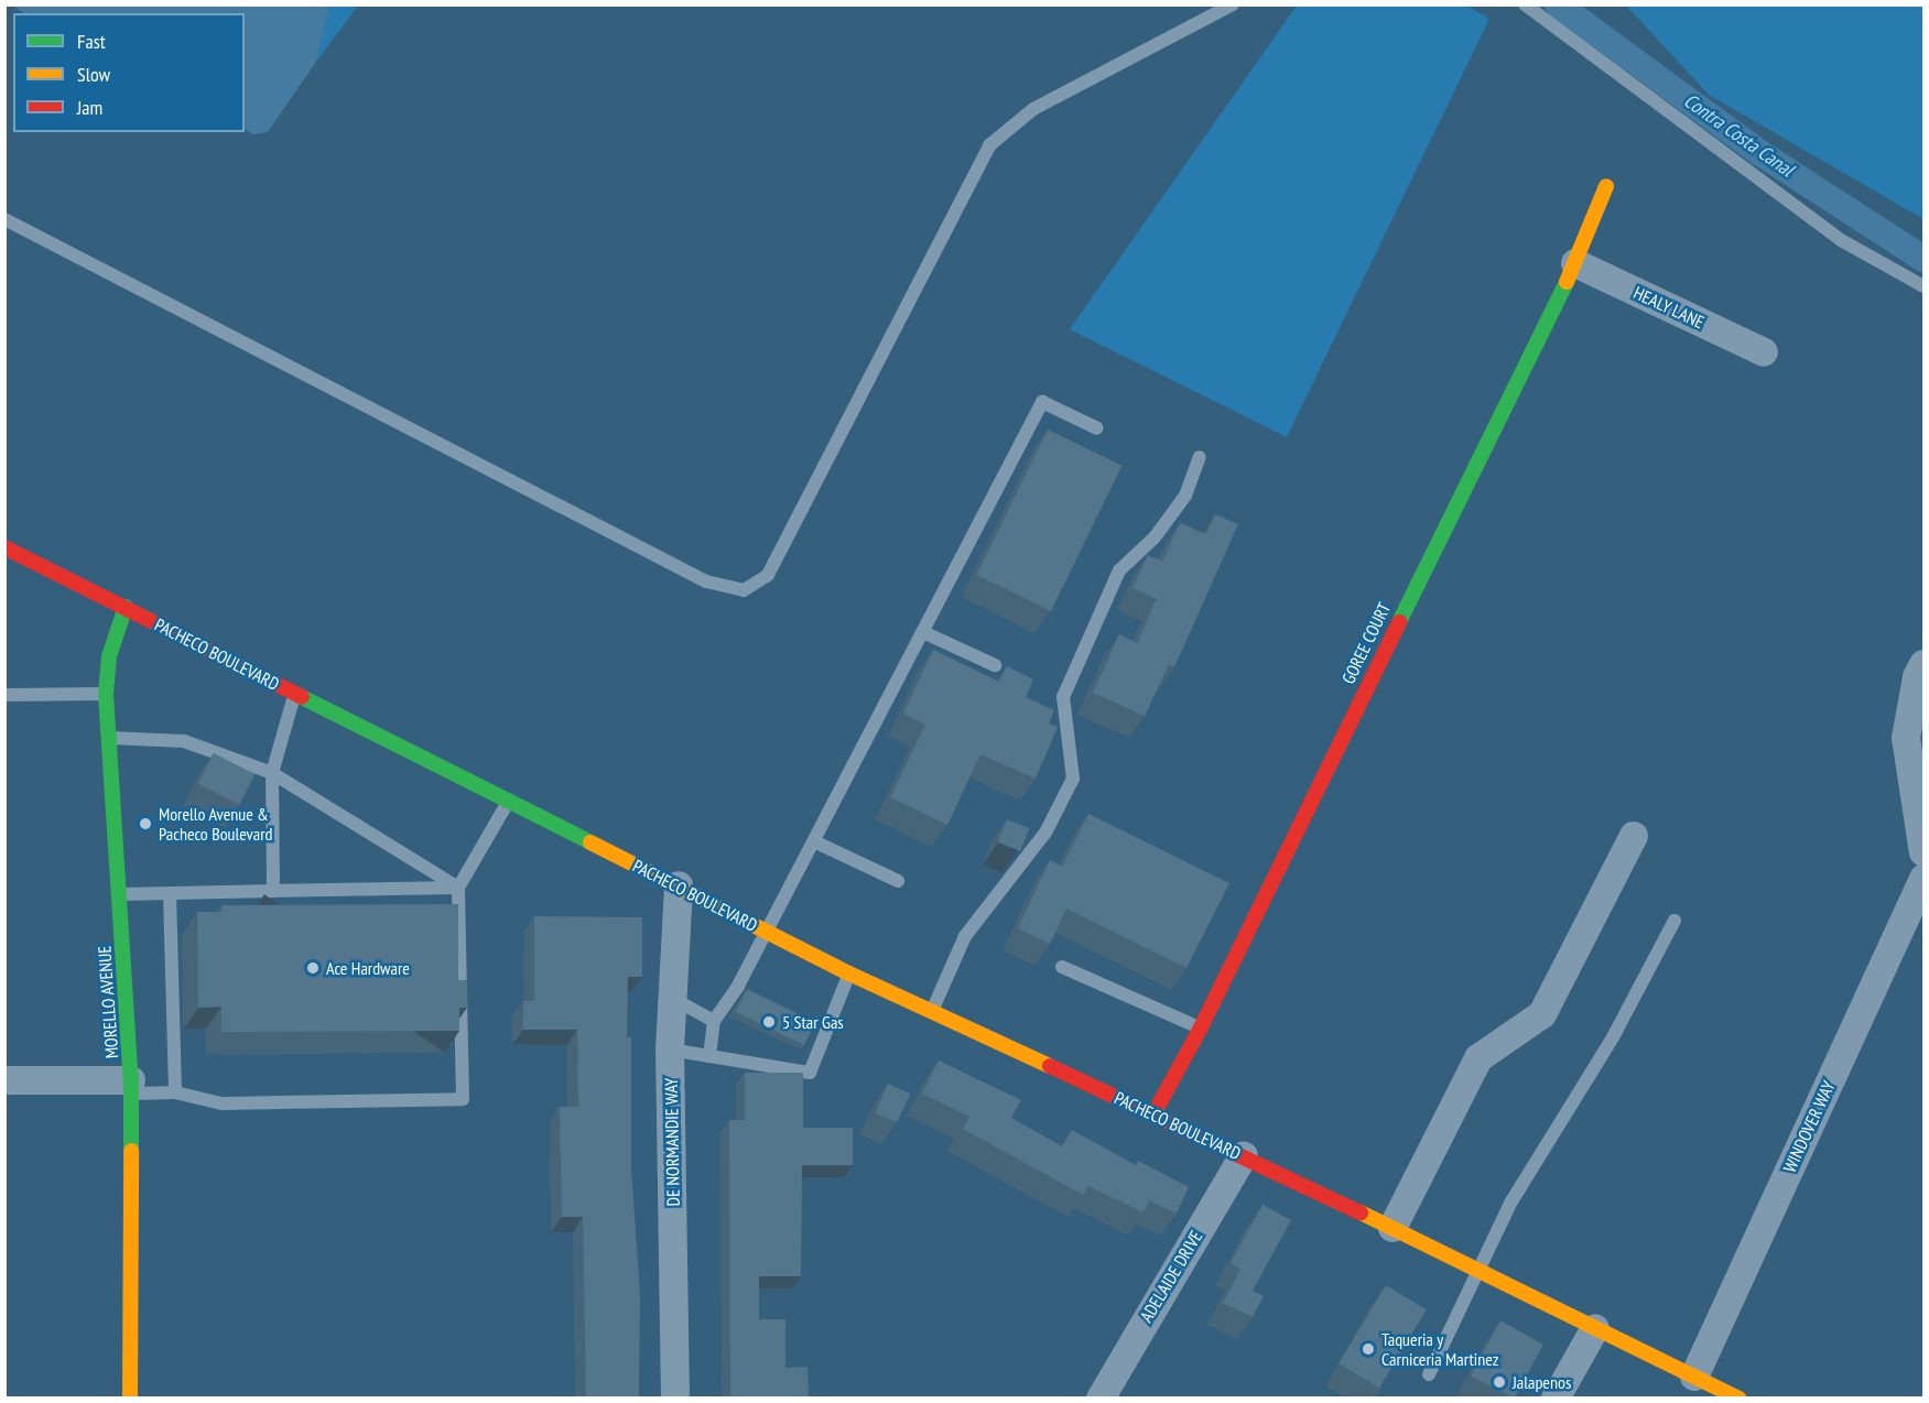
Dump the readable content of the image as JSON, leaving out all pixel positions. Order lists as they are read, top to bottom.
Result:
{
  "streets": {
    "main road": ["GOREE COURT", "PACHECO BOULEVARD", "MORELLO AVENUE"],
    "street": [
      "HEALY LANE",
      "WINDOVER WAY",
      "DE NORMANDIE WAY",
      "ADELAIDE DRIVE"
    ]
  },
  "crossings": [
    ["HEALY LANE", "GOREE COURT"],
    ["GOREE COURT", "PACHECO BOULEVARD"],
    ["PACHECO BOULEVARD", "MORELLO AVENUE"],
    ["PACHECO BOULEVARD", "WINDOVER WAY"],
    ["PACHECO BOULEVARD", "DE NORMANDIE WAY"],
    ["PACHECO BOULEVARD", "ADELAIDE DRIVE"]
  ],
  "water": ["Contra Costa Canal"],
  "places": [
    "Morello Avenue & Pacheco Boulevard",
    "Ace Hardware",
    "5 Star Gas",
    "Taqueria y Carniceria Martinez",
    "Jalapenos"
  ],
  "legend": ["Fast", "Slow", "Jam"]
}
